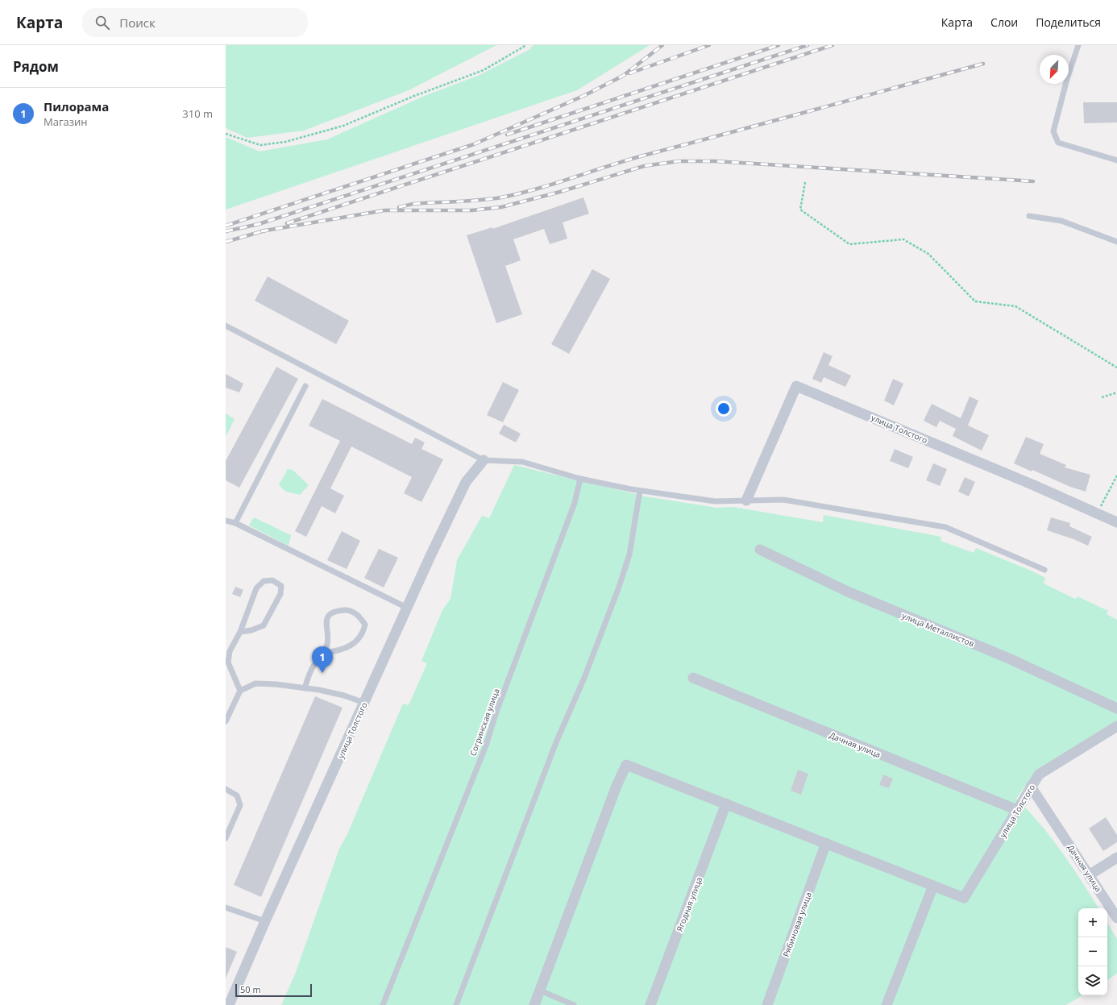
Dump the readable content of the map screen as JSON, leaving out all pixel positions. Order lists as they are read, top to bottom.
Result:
{
  "streets": {
    "street": [
      "улица Толстого",
      "улица Металлистов",
      "Дачная улица",
      "Ягодная улица",
      "Рябиновая улица"
    ],
    "lane": ["Согринская улица"]
  },
  "crossings": [
    ["улица Толстого", "Дачная улица"]
  ],
  "scale_bar": "50 m",
  "north": "bottom left",
  "page": {
    "header": "Карта",
    "search": "Поиск",
    "nav": ["Карта", "Слои", "Поделиться"],
    "heading": "Рядом",
    "list": [
      {
        "mark": "1",
        "name": "Пилорама",
        "note": "Магазин",
        "value": "310 m"
      }
    ],
    "pins": "1",
    "map_buttons": ["+", "−"],
    "scale": "50 m"
  }
}
